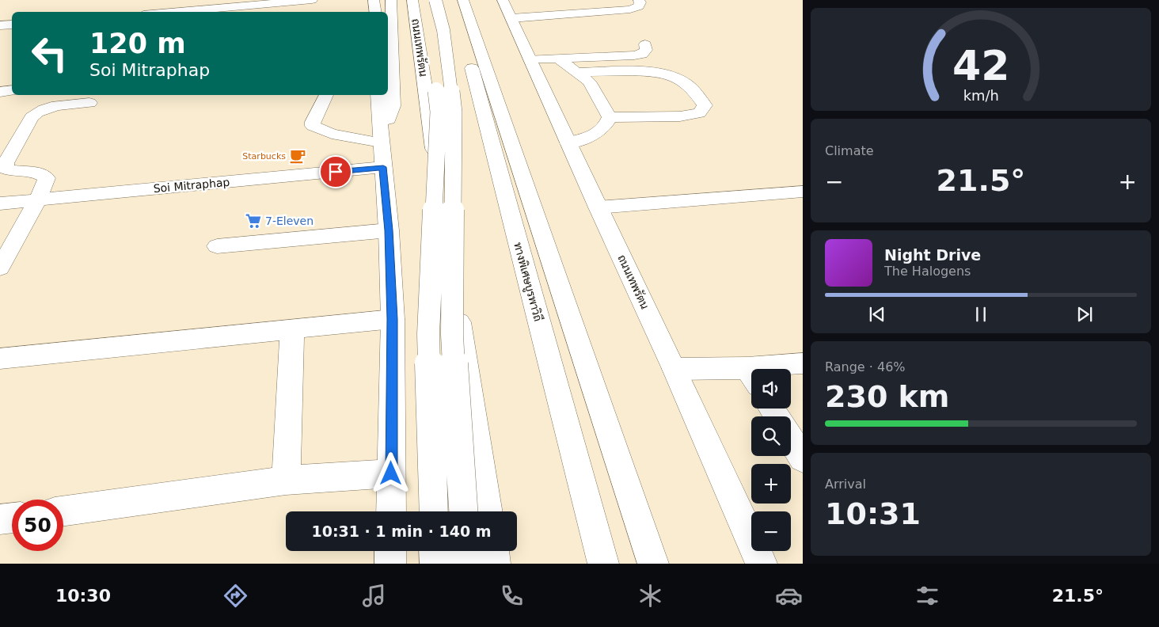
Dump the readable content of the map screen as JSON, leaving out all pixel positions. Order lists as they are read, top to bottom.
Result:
{
  "streets": {
    "main road": ["ถนนเทพรัตน", "Soi Mitraphap", "ทางพิเศษบูรพาวิถี"]
  },
  "places": {
    "cafe": ["Starbucks"],
    "supermarket": ["7-Eleven"]
  },
  "page": {
    "turn": ["120 m", "Soi Mitraphap"],
    "tile": [
      "Climate",
      ["Range · 46%", "230 km"],
      ["Arrival", "10:31"]
    ],
    "heat": ["−", "21.5°", "+"],
    "song": ["Night Drive", "The Halogens"],
    "map_buttons": ["+", "−"],
    "limit": "50",
    "trip": "10:31 · 1 min · 140 m",
    "tabs": ["10:30", "21.5°"],
    "gauge": ["42", "km/h"]
  }
}
